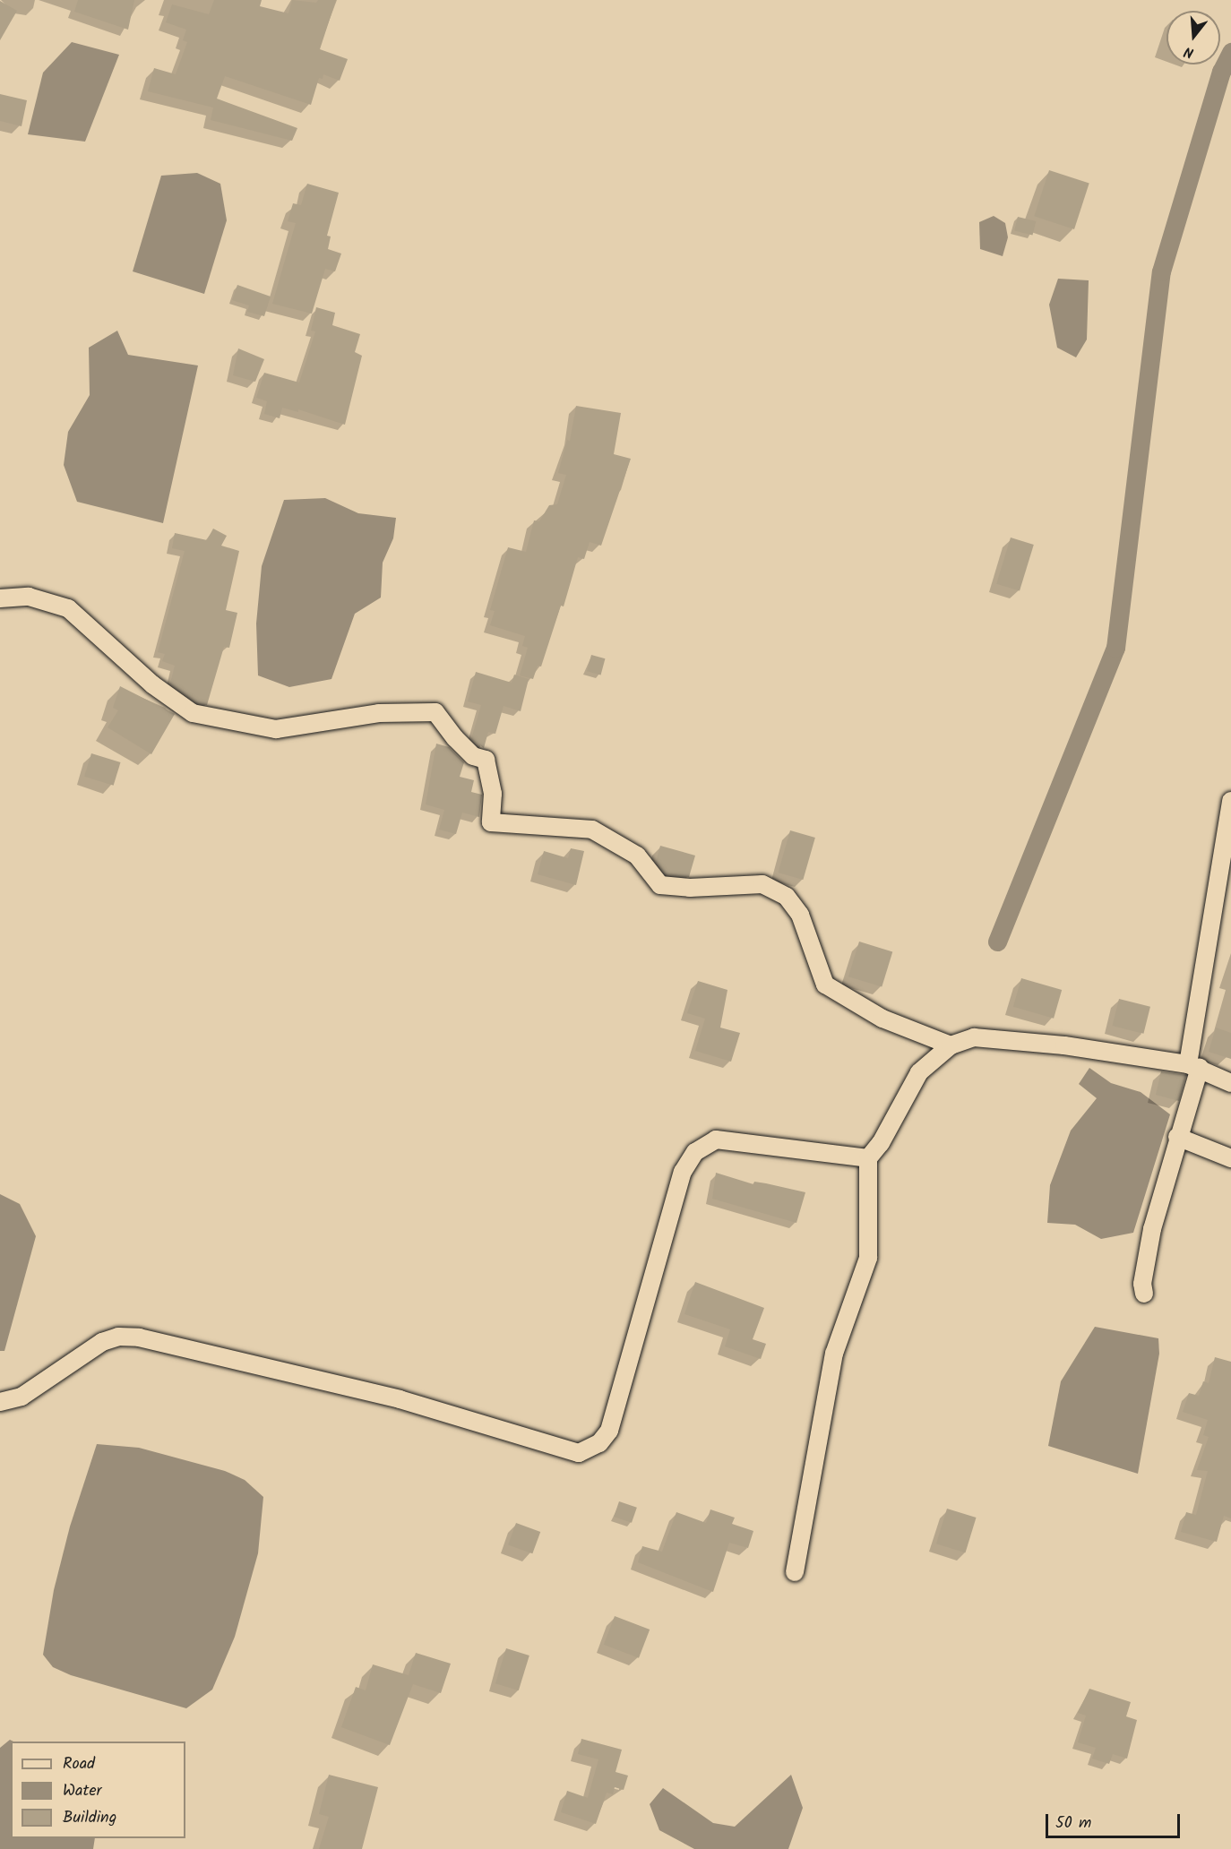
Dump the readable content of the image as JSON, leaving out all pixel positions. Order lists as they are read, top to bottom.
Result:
{
  "legend": ["Road", "Water", "Building"],
  "scale_bar": "50 m",
  "north": "bottom"
}
